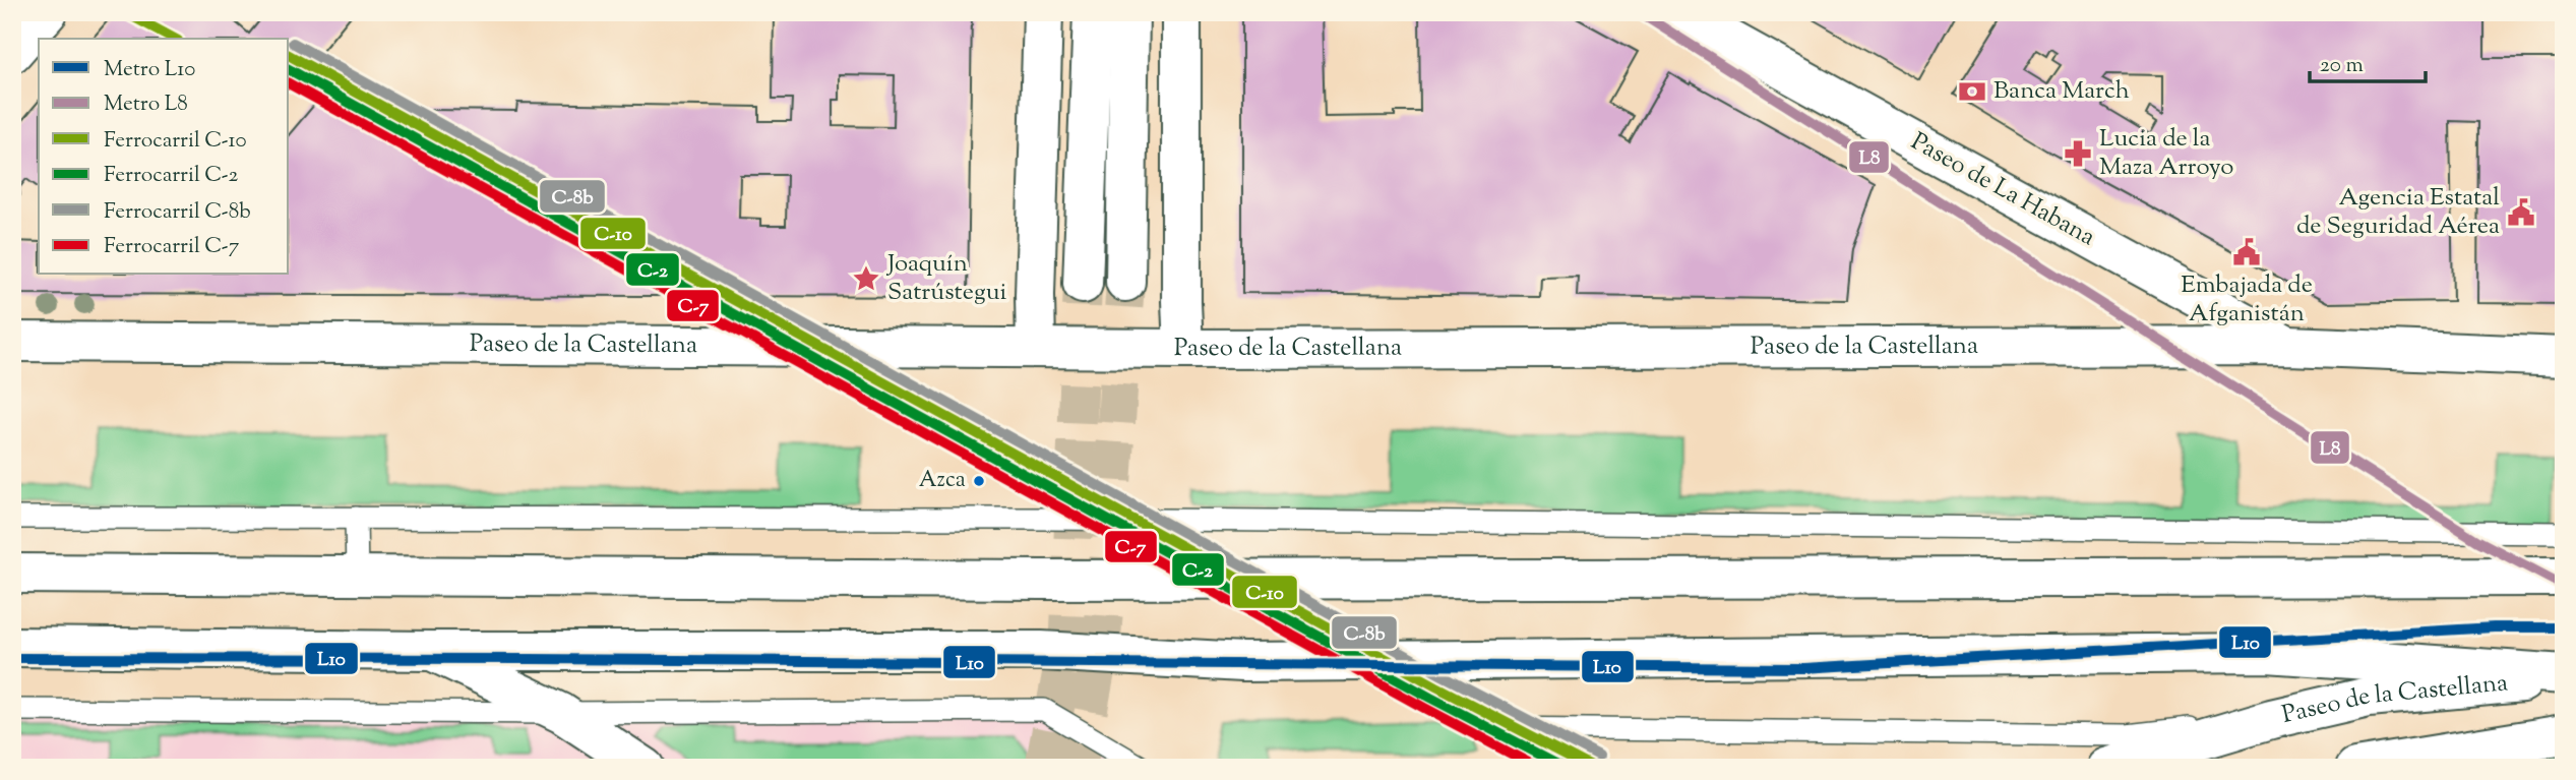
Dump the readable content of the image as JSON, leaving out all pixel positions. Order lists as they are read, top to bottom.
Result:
{
  "streets": {
    "main road": ["Paseo de La Habana", "Paseo de la Castellana"]
  },
  "crossings": [
    ["Paseo de La Habana", "Paseo de la Castellana"]
  ],
  "places": {
    "bank": ["Banca March"],
    "pharmacy": ["Lucia de la Maza Arroyo"],
    "public building": ["Agencia Estatal de Seguridad Aérea", "Embajada de Afganistán"],
    "place": ["Joaquín Satrústegui"],
    "other": ["Azca"]
  },
  "lines": [
    "metro line L8",
    "rail line C-10",
    "rail line C-8b",
    "rail line C-2",
    "rail line C-7",
    "metro line L10"
  ],
  "legend": [
    "Metro L10",
    "Metro L8",
    "Ferrocarril C-10",
    "Ferrocarril C-2",
    "Ferrocarril C-8b",
    "Ferrocarril C-7"
  ],
  "scale_bar": "20 m"
}
